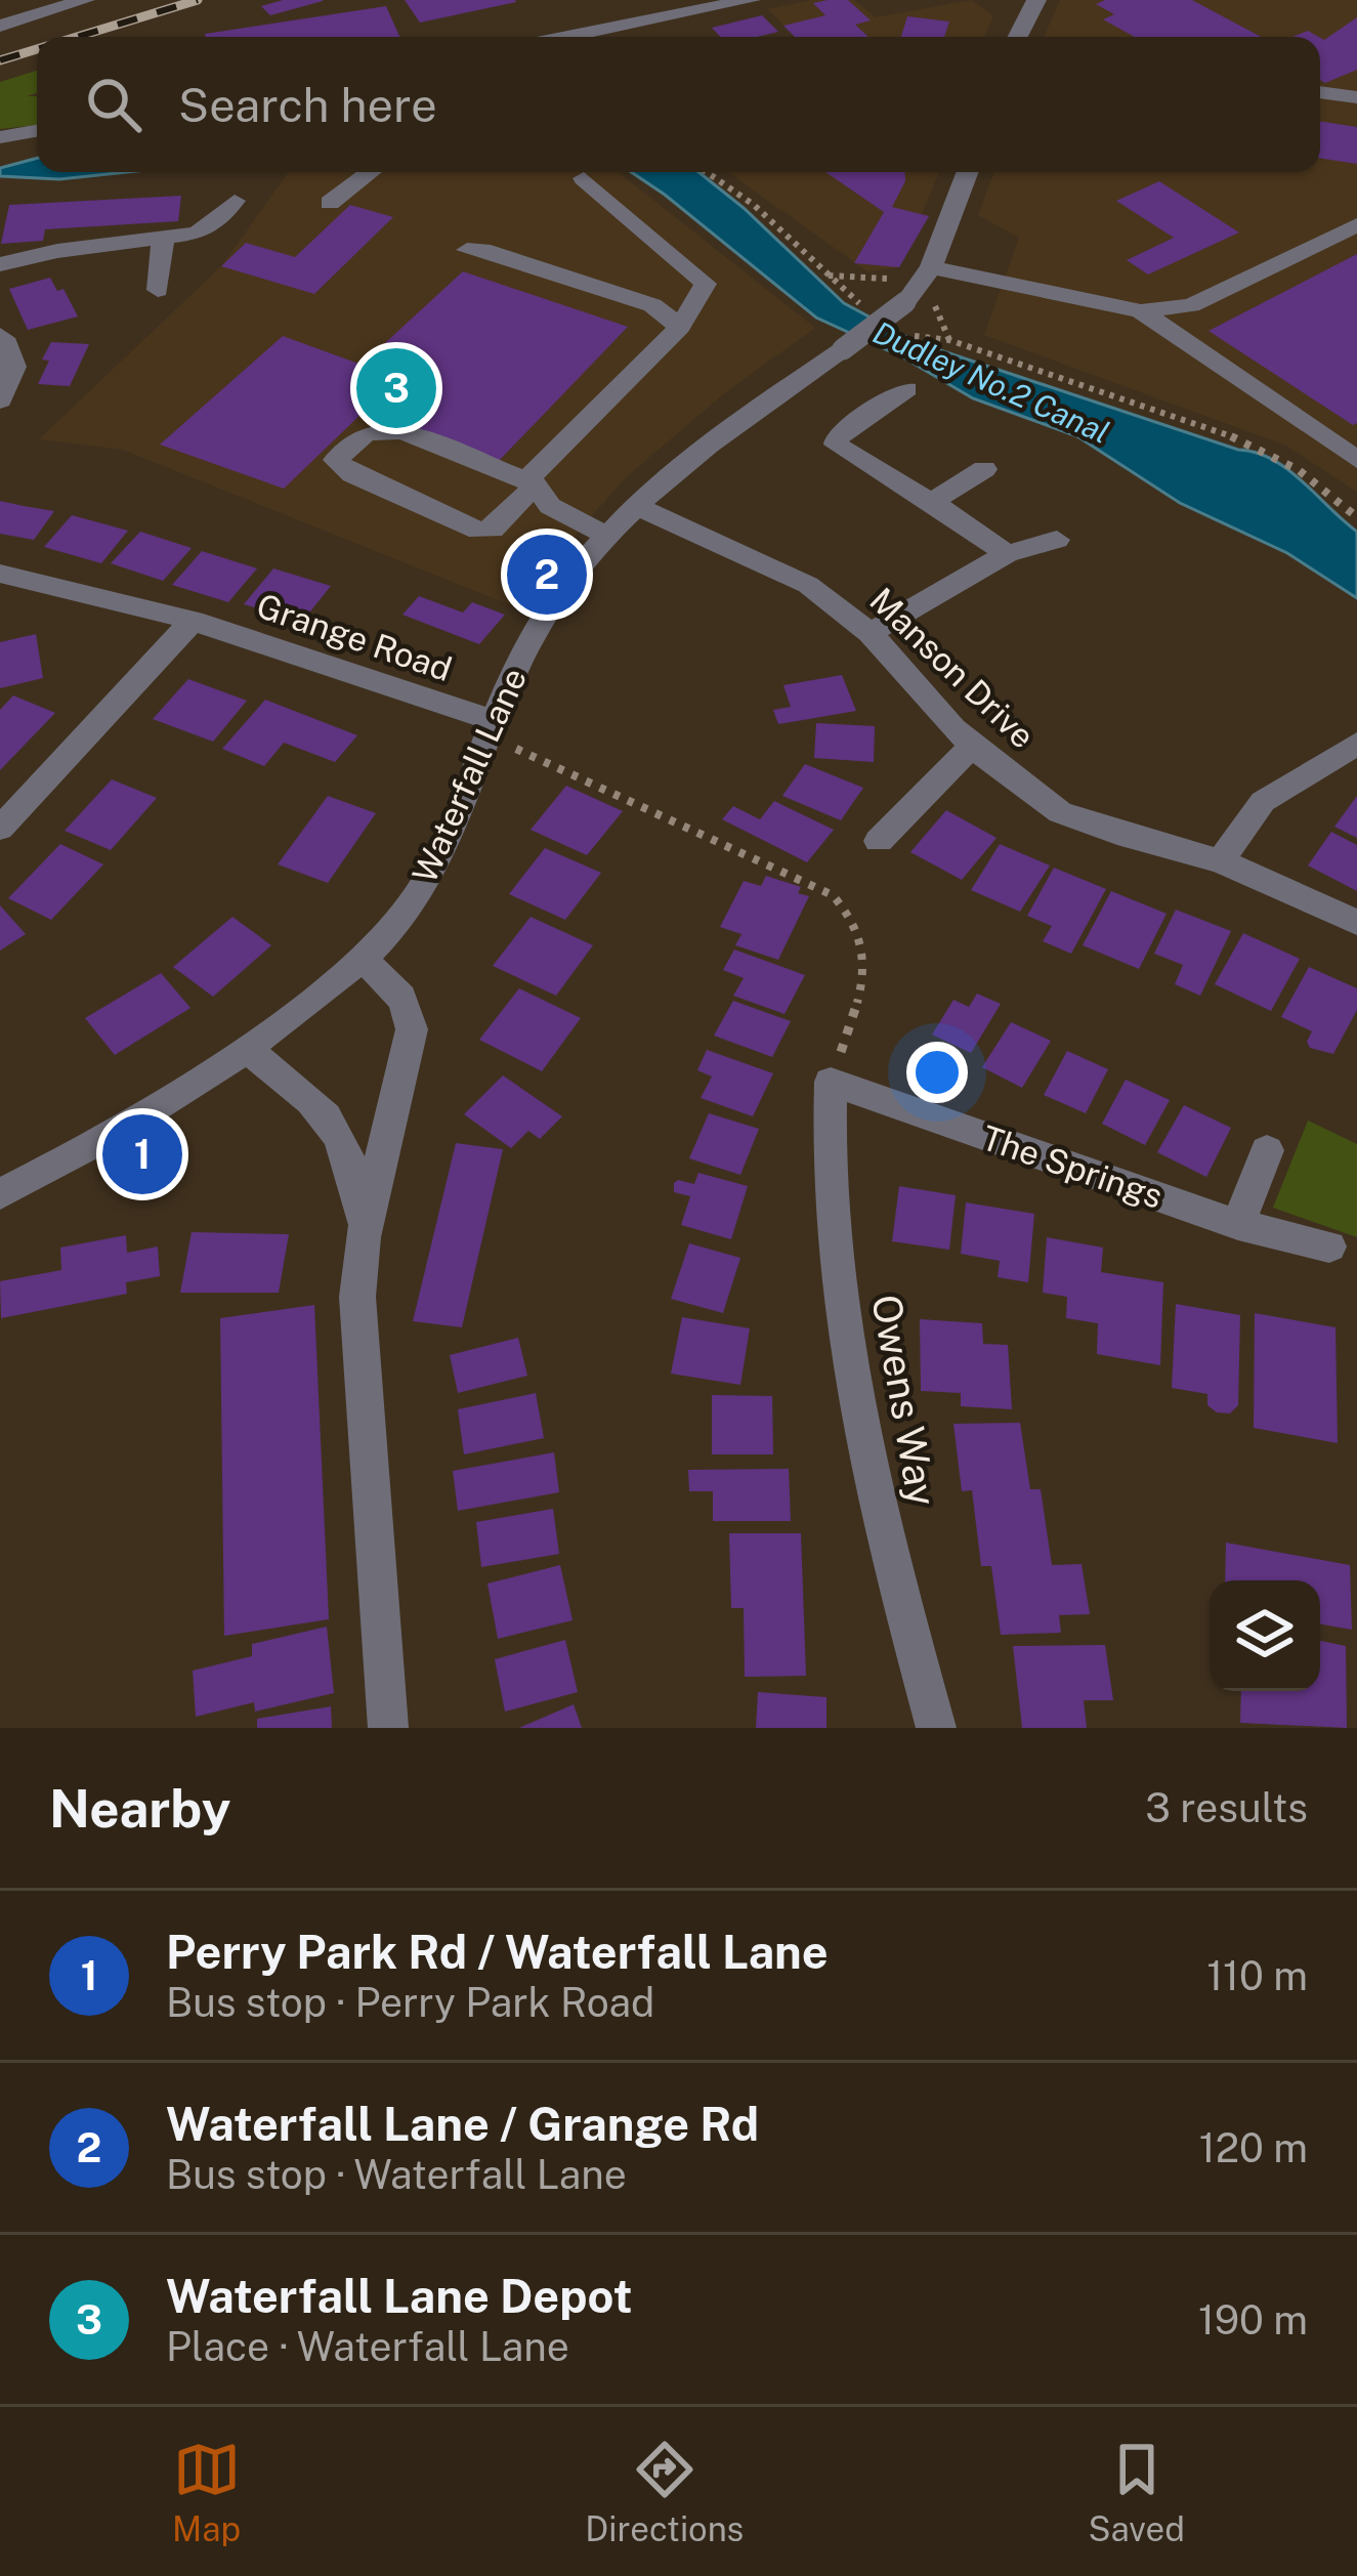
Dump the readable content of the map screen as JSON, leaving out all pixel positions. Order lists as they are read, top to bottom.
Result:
{
  "streets": {
    "street": [
      "Grange Road",
      "Manson Drive",
      "Waterfall Lane",
      "The Springs",
      "Owens Way"
    ]
  },
  "crossings": [
    ["Grange Road", "Waterfall Lane"],
    ["Manson Drive", "Waterfall Lane"],
    ["The Springs", "Owens Way"]
  ],
  "water": ["Dudley No.2 Canal"],
  "page": {
    "search": "Search here",
    "pins": ["3", "2", "1"],
    "heading": ["Nearby", "3 results"],
    "list": [
      {
        "mark": "1",
        "name": "Perry Park Rd / Waterfall Lane",
        "note": "Bus stop · Perry Park Road",
        "value": "110 m"
      },
      {
        "mark": "2",
        "name": "Waterfall Lane / Grange Rd",
        "note": "Bus stop · Waterfall Lane",
        "value": "120 m"
      },
      {
        "mark": "3",
        "name": "Waterfall Lane Depot",
        "note": "Place · Waterfall Lane",
        "value": "190 m"
      }
    ],
    "nav": ["Map", "Directions", "Saved"]
  }
}
